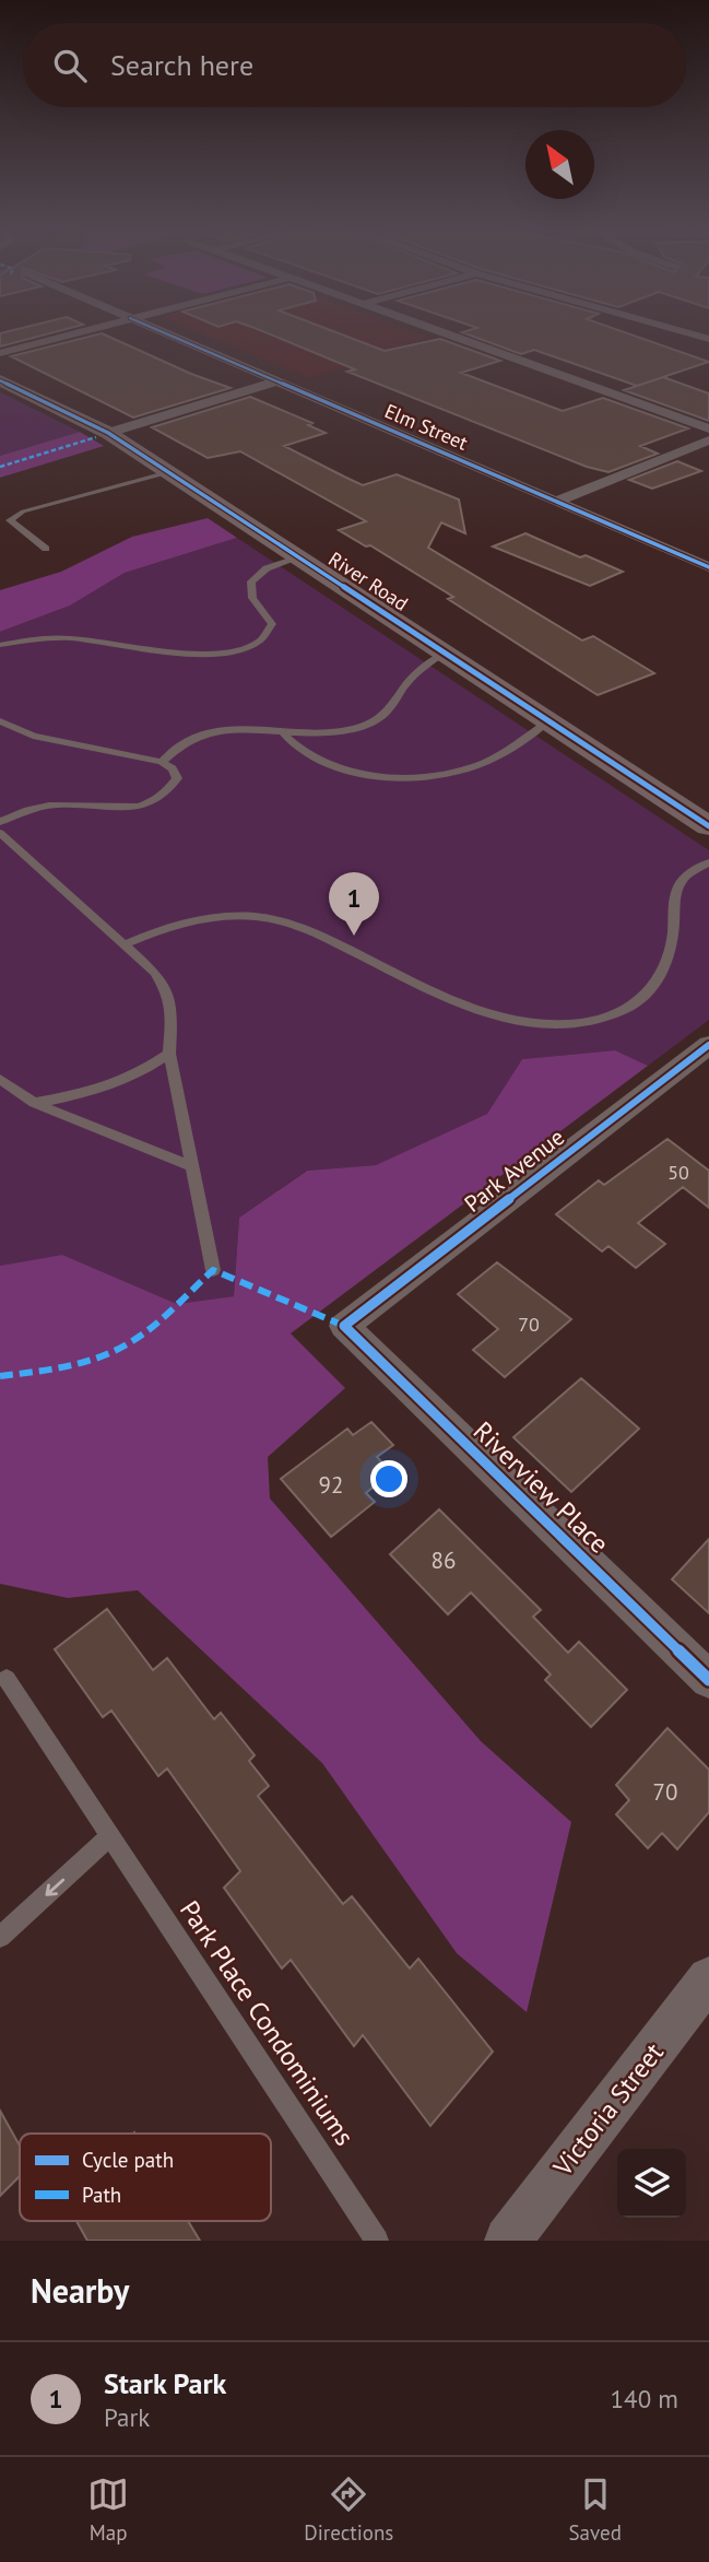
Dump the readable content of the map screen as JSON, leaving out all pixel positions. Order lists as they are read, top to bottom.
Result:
{
  "streets": {
    "street": [
      "Elm Street",
      "River Road",
      "Park Avenue",
      "Riverview Place",
      "Victoria Street"
    ],
    "lane": ["Park Place Condominiums"]
  },
  "crossings": [
    ["Park Avenue", "Riverview Place"]
  ],
  "house_numbers": [
    "50",
    "70",
    "92",
    "86",
    "70"
  ],
  "legend": ["Cycle path", "Path"],
  "north": "top left",
  "page": {
    "search": "Search here",
    "pins": "1",
    "heading": "Nearby",
    "list": [
      {
        "mark": "1",
        "name": "Stark Park",
        "note": "Park",
        "value": "140 m"
      }
    ],
    "nav": ["Map", "Directions", "Saved"]
  }
}
